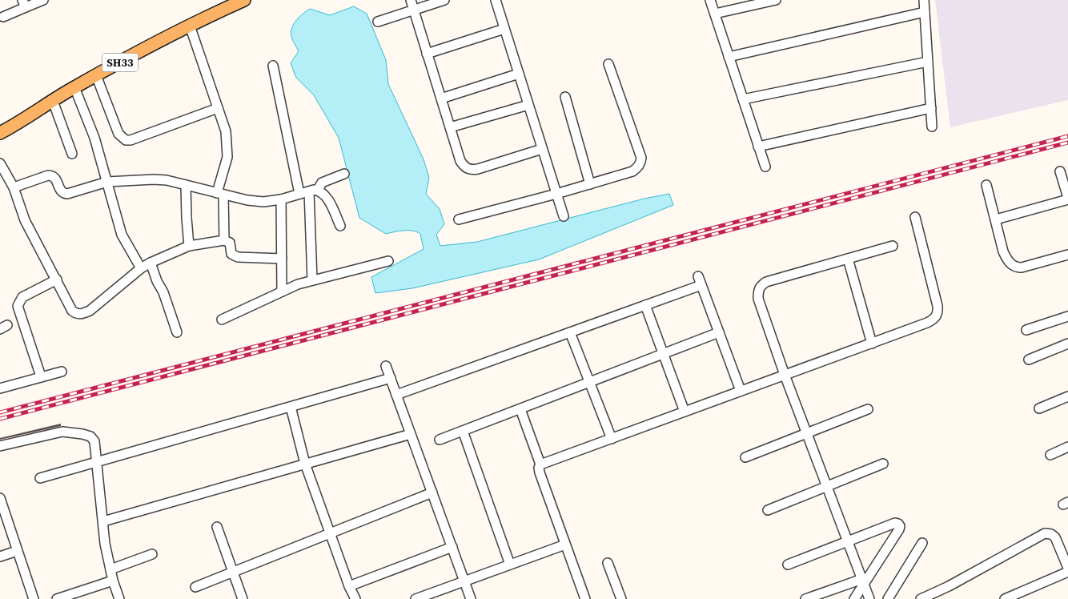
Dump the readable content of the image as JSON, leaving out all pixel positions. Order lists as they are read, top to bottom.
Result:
{
  "streets": {
    "main road": ["SH33"]
  }
}
